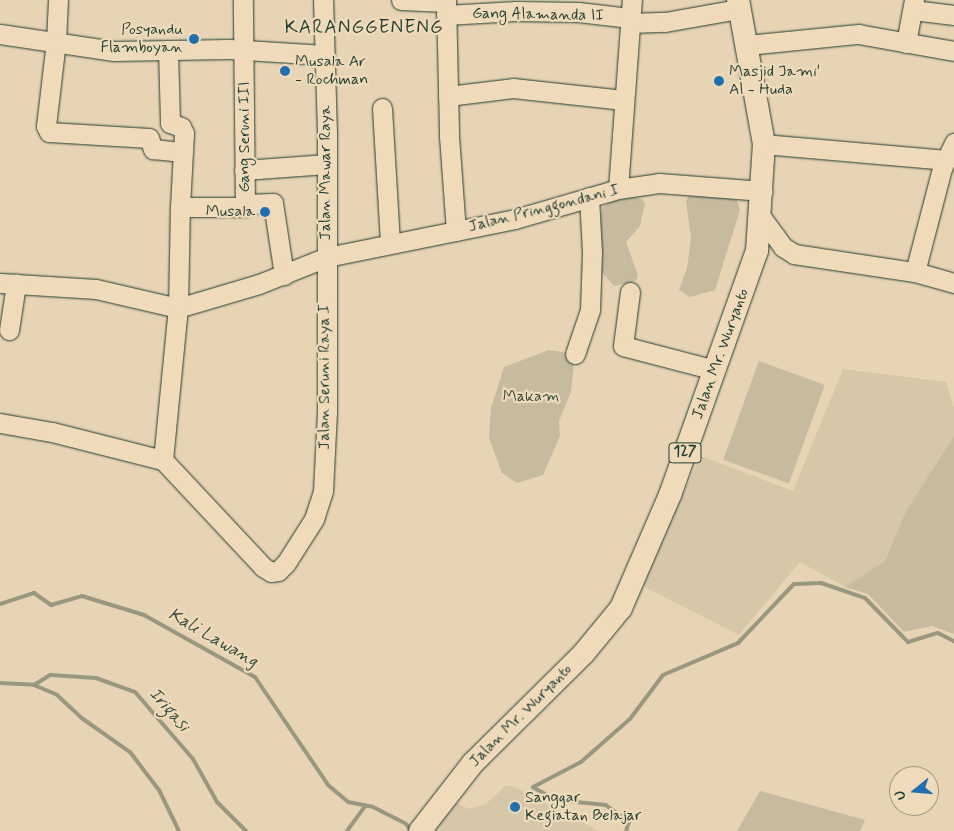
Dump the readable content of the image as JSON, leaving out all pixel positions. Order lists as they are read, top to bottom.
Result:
{
  "streets": {
    "main road": ["Jalan Mr. Wuryanto", "127"],
    "street": [
      "Gang Alamanda II",
      "Gang Seruni III",
      "Jalan Mawar Raya",
      "Jalan Pringgondani I",
      "Jalan Seruni Raya I"
    ]
  },
  "crossings": [
    ["Gang Alamanda II", "Jalan Mr. Wuryanto"],
    ["Jalan Mawar Raya", "Jalan Pringgondani I"],
    ["Jalan Mawar Raya", "Jalan Seruni Raya I"],
    ["Jalan Pringgondani I", "Jalan Mr. Wuryanto"],
    ["Jalan Pringgondani I", "Jalan Seruni Raya I"]
  ],
  "districts": ["KARANGGENENG"],
  "water": ["Kali Lawang", "Irigasi"],
  "parks": ["Makam"],
  "places": [
    "Posyandu Flamboyan",
    "Musala Ar - Rochman",
    "Masjid Jami' Al - Huda",
    "Musala",
    "Sanggar Kegiatan Belajar"
  ],
  "north": "left"
}
